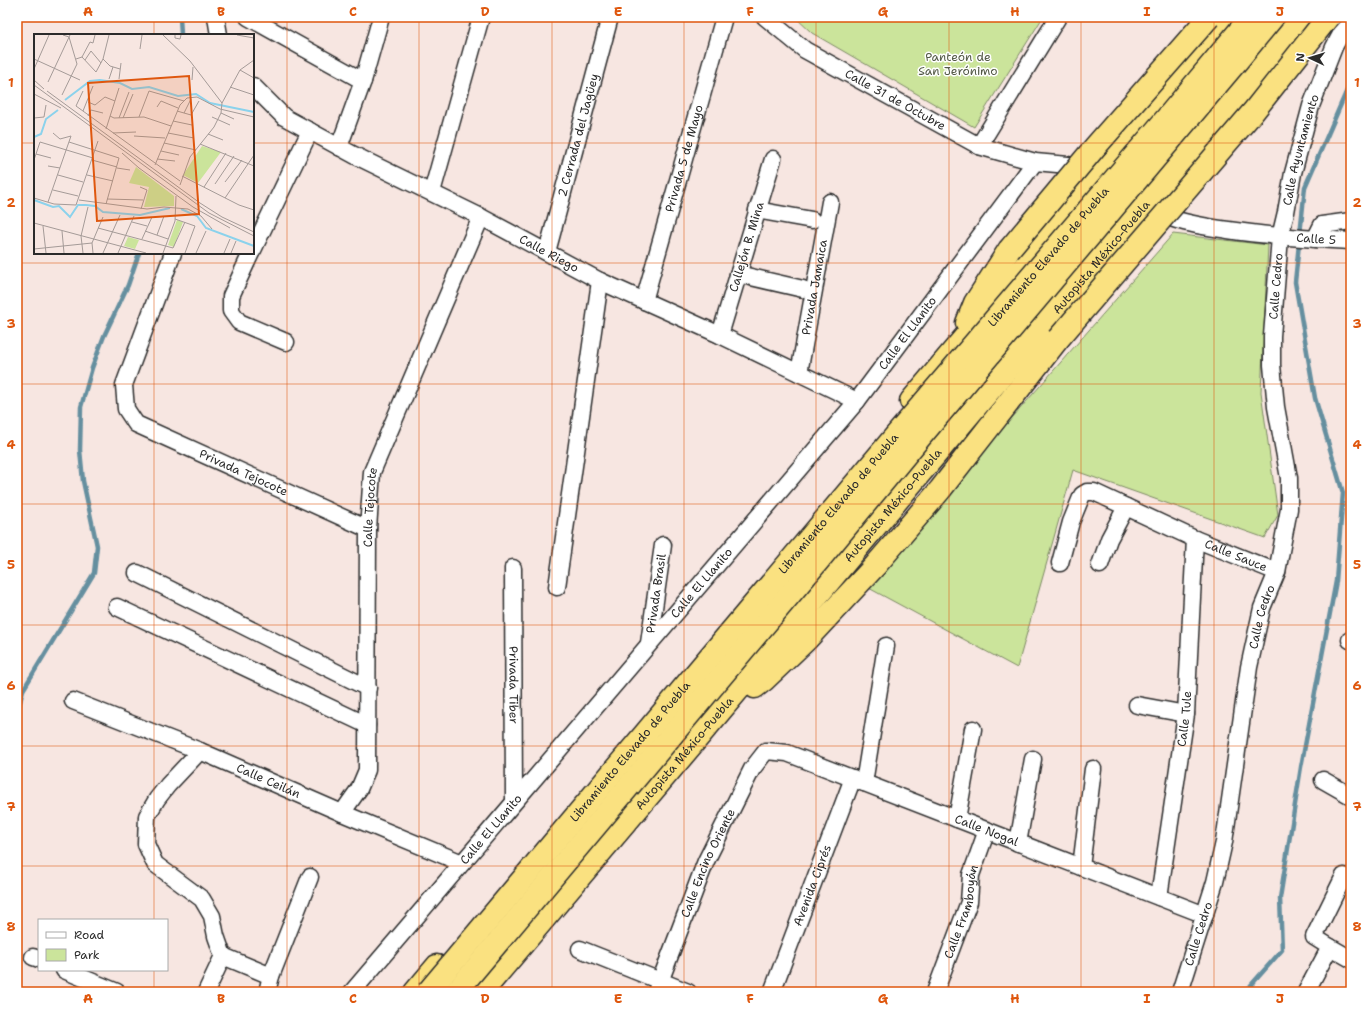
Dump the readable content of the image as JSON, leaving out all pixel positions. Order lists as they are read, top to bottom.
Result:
{
  "streets": {
    "highway": ["Libramiento Elevado de Puebla", "Autopista México-Puebla"],
    "street": [
      "Calle 31 de Octubre",
      "2 Cerrada del Jagüey",
      "Calle Ayuntamiento",
      "Privada 5 de Mayo",
      "Calle 5",
      "Callejón B. Mina",
      "Calle Riego",
      "Calle Cedro",
      "Privada Jamaica",
      "Calle El Llanito",
      "Privada Tejocote",
      "Calle Tejocote",
      "Calle Sauce",
      "Privada Brasil",
      "Privada Tiber",
      "Calle Tule",
      "Calle Ceilán",
      "Calle Nogal",
      "Calle Encino Oriente",
      "Avenida Ciprés",
      "Calle Framboyán"
    ]
  },
  "crossings": [
    ["Calle 31 de Octubre", "Calle El Llanito"],
    ["2 Cerrada del Jagüey", "Calle Riego"],
    ["Calle Ayuntamiento", "Calle 5"],
    ["Calle Ayuntamiento", "Calle Cedro"],
    ["Privada 5 de Mayo", "Calle Riego"],
    ["Calle 5", "Calle Cedro"],
    ["Callejón B. Mina", "Calle Riego"],
    ["Calle Riego", "Privada Jamaica"],
    ["Calle Riego", "Calle El Llanito"],
    ["Calle Riego", "Calle Tejocote"],
    ["Calle Cedro", "Calle Sauce"],
    ["Calle Cedro", "Calle Nogal"],
    ["Calle El Llanito", "Privada Brasil"],
    ["Calle El Llanito", "Privada Tiber"],
    ["Calle El Llanito", "Calle Ceilán"],
    ["Privada Tejocote", "Calle Tejocote"],
    ["Calle Tejocote", "Calle Ceilán"],
    ["Calle Sauce", "Calle Tule"],
    ["Calle Tule", "Calle Nogal"],
    ["Calle Nogal", "Calle Encino Oriente"],
    ["Calle Nogal", "Avenida Ciprés"],
    ["Calle Nogal", "Calle Framboyán"]
  ],
  "parks": ["Panteón de San Jerónimo"],
  "legend": ["Road", "Park"],
  "north": "left",
  "grid": {
    "columns": [
      "A",
      "B",
      "C",
      "D",
      "E",
      "F",
      "G",
      "H",
      "I",
      "J"
    ],
    "rows": [
      "1",
      "2",
      "3",
      "4",
      "5",
      "6",
      "7",
      "8"
    ]
  }
}
